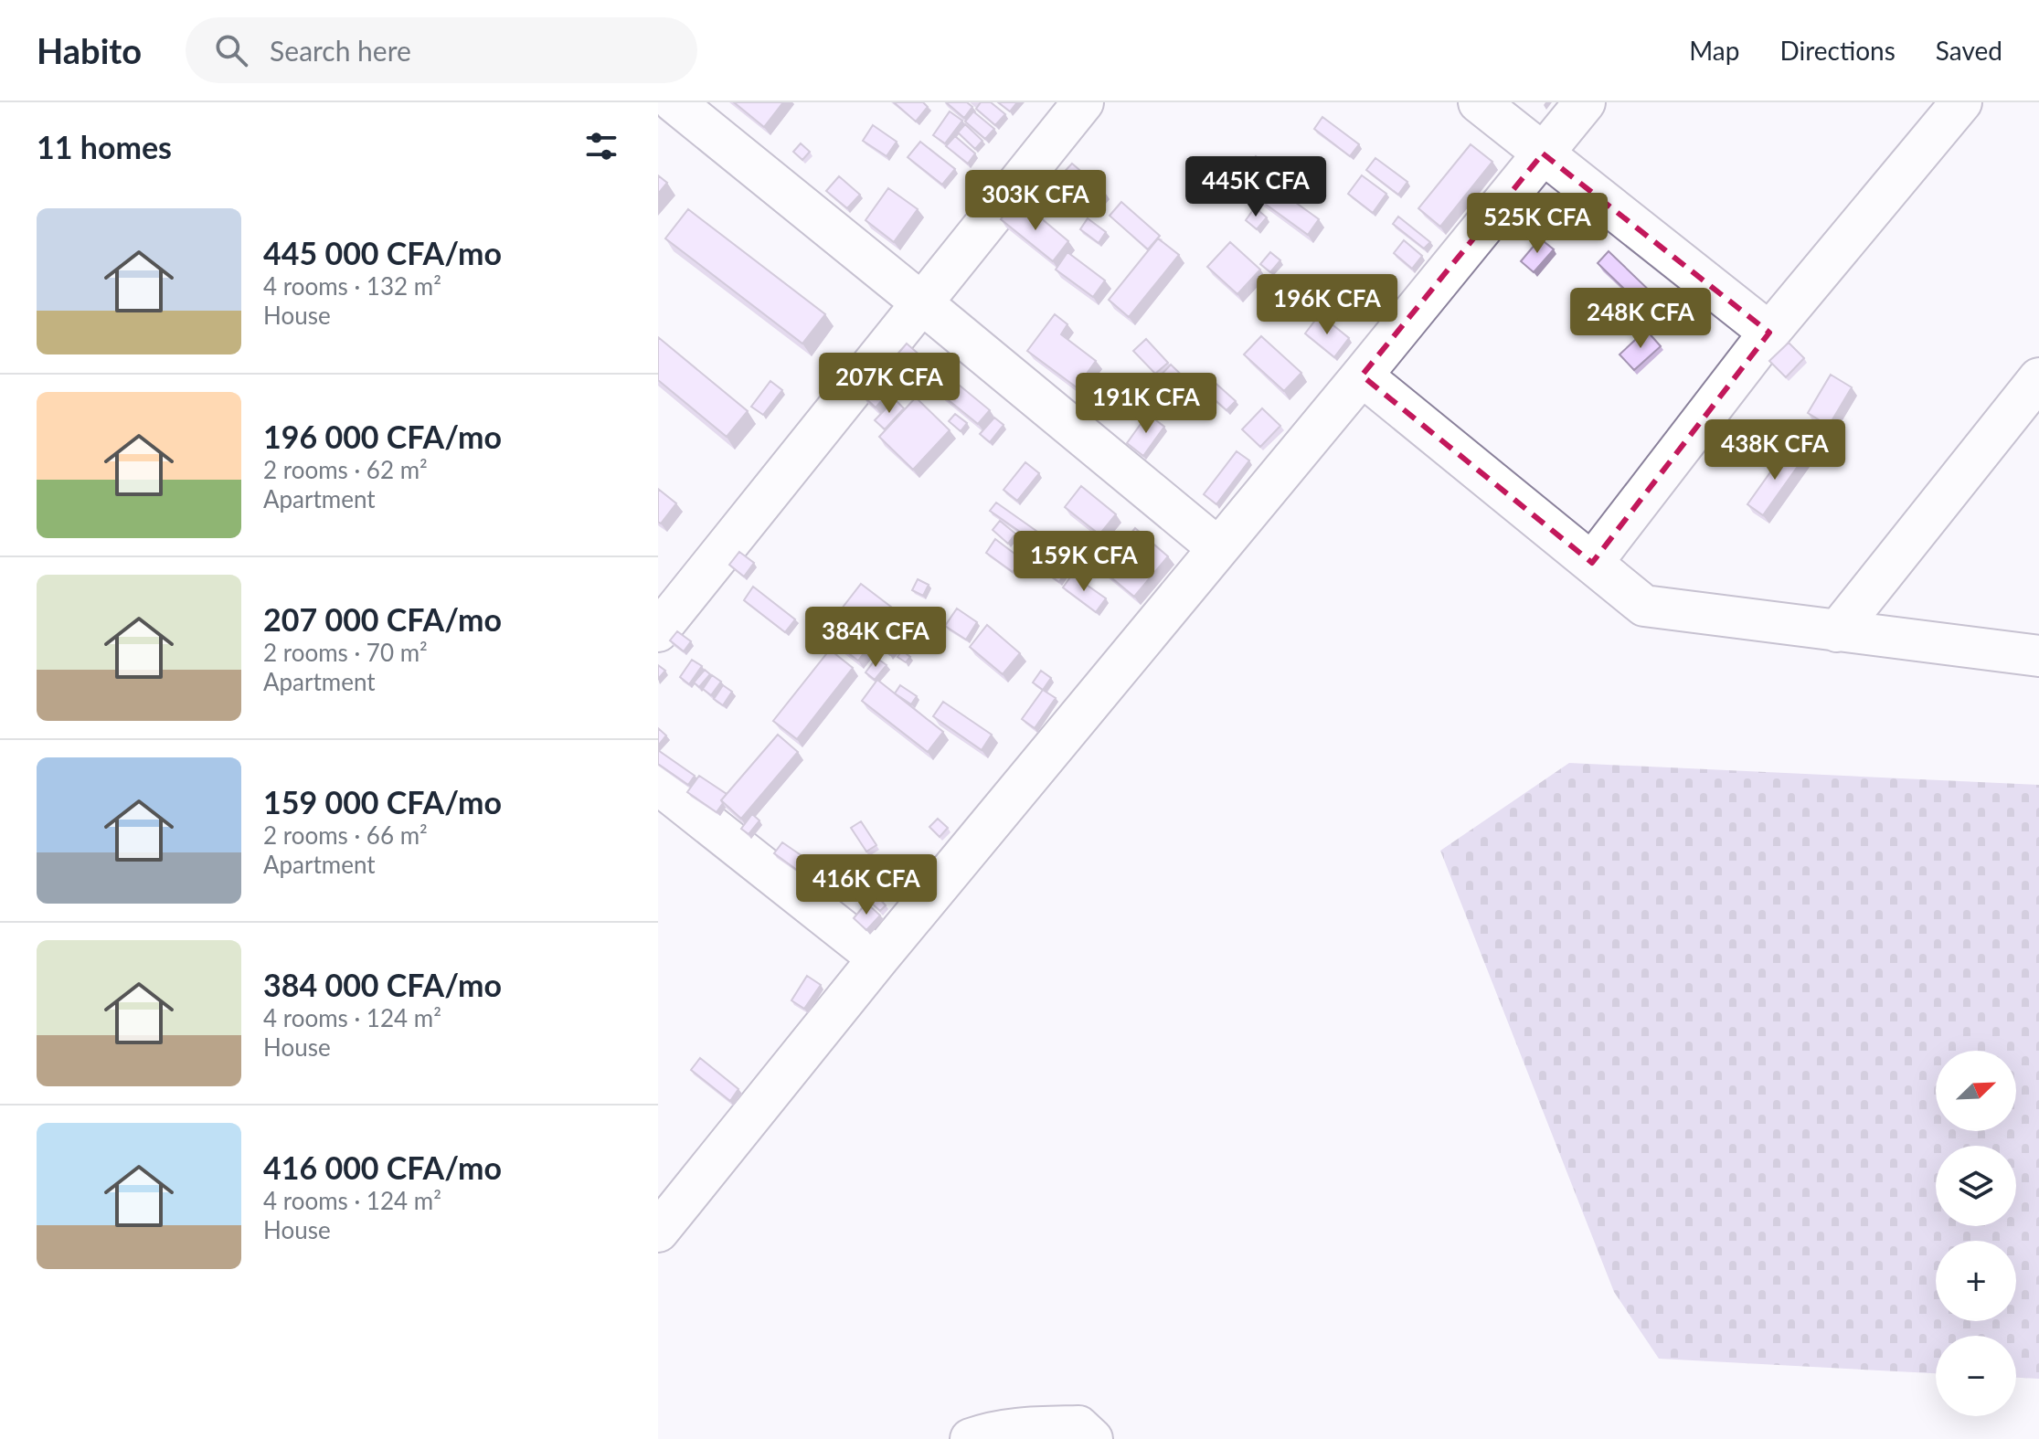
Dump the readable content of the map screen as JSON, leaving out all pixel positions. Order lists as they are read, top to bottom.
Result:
{
  "north": "top right",
  "page": {
    "header": "Habito",
    "search": "Search here",
    "nav": ["Map", "Directions", "Saved"],
    "heading": "11 homes",
    "price": [
      "445K CFA",
      "303K CFA",
      "525K CFA",
      "196K CFA",
      "248K CFA",
      "207K CFA",
      "191K CFA",
      "438K CFA",
      "159K CFA",
      "384K CFA",
      "416K CFA"
    ],
    "list": [
      {
        "name": "445 000 CFA/mo",
        "note": "4 rooms · 132 m² · House"
      },
      {
        "name": "196 000 CFA/mo",
        "note": "2 rooms · 62 m² · Apartment"
      },
      {
        "name": "207 000 CFA/mo",
        "note": "2 rooms · 70 m² · Apartment"
      },
      {
        "name": "159 000 CFA/mo",
        "note": "2 rooms · 66 m² · Apartment"
      },
      {
        "name": "384 000 CFA/mo",
        "note": "4 rooms · 124 m² · House"
      },
      {
        "name": "416 000 CFA/mo",
        "note": "4 rooms · 124 m² · House"
      }
    ],
    "map_buttons": ["+", "−"]
  }
}
